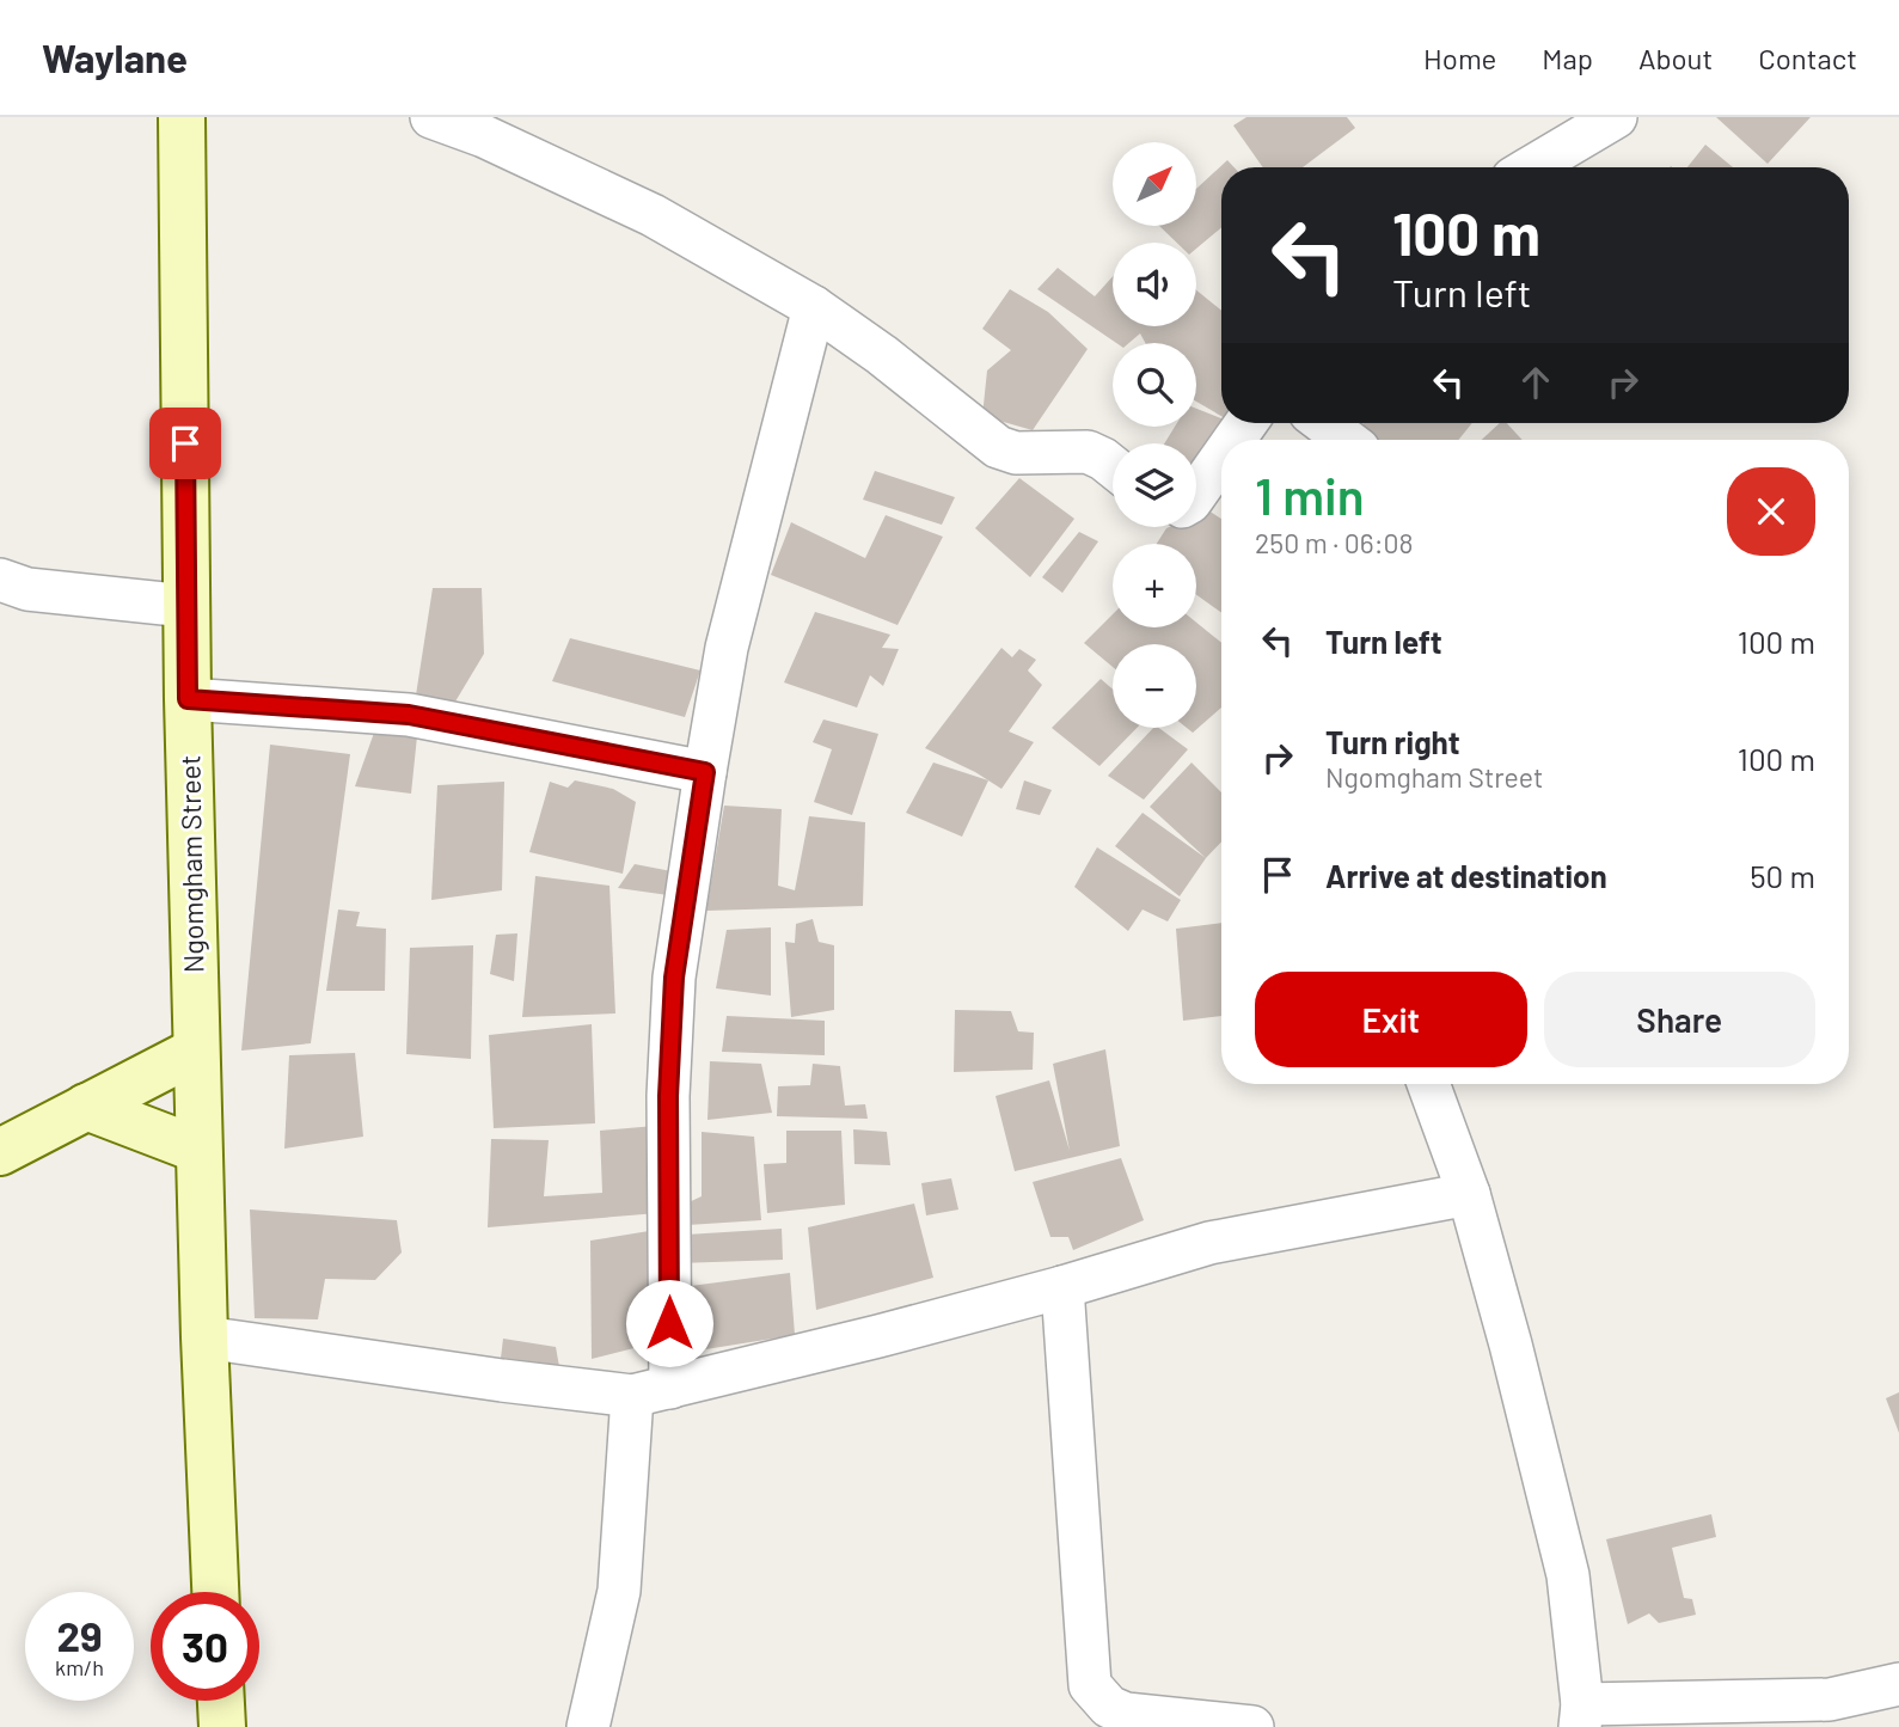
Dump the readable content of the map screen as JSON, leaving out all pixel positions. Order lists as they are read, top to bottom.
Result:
{
  "streets": {
    "main road": ["Ngomgham Street"]
  },
  "north": "top right",
  "page": {
    "header": "Waylane",
    "nav": [
      "Home",
      "Map",
      "About",
      "Contact"
    ],
    "map_buttons": ["+", "−"],
    "turn": ["100 m", "Turn left"],
    "heading": ["1 min", "250 m · 06:08"],
    "list": [
      {
        "name": "Turn left",
        "value": "100 m"
      },
      {
        "name": "Turn right",
        "note": "Ngomgham Street",
        "value": "100 m"
      },
      {
        "name": "Arrive at destination",
        "value": "50 m"
      }
    ],
    "buttons": ["Exit", "Share"],
    "speed": "29 km/h",
    "limit": "30"
  }
}
